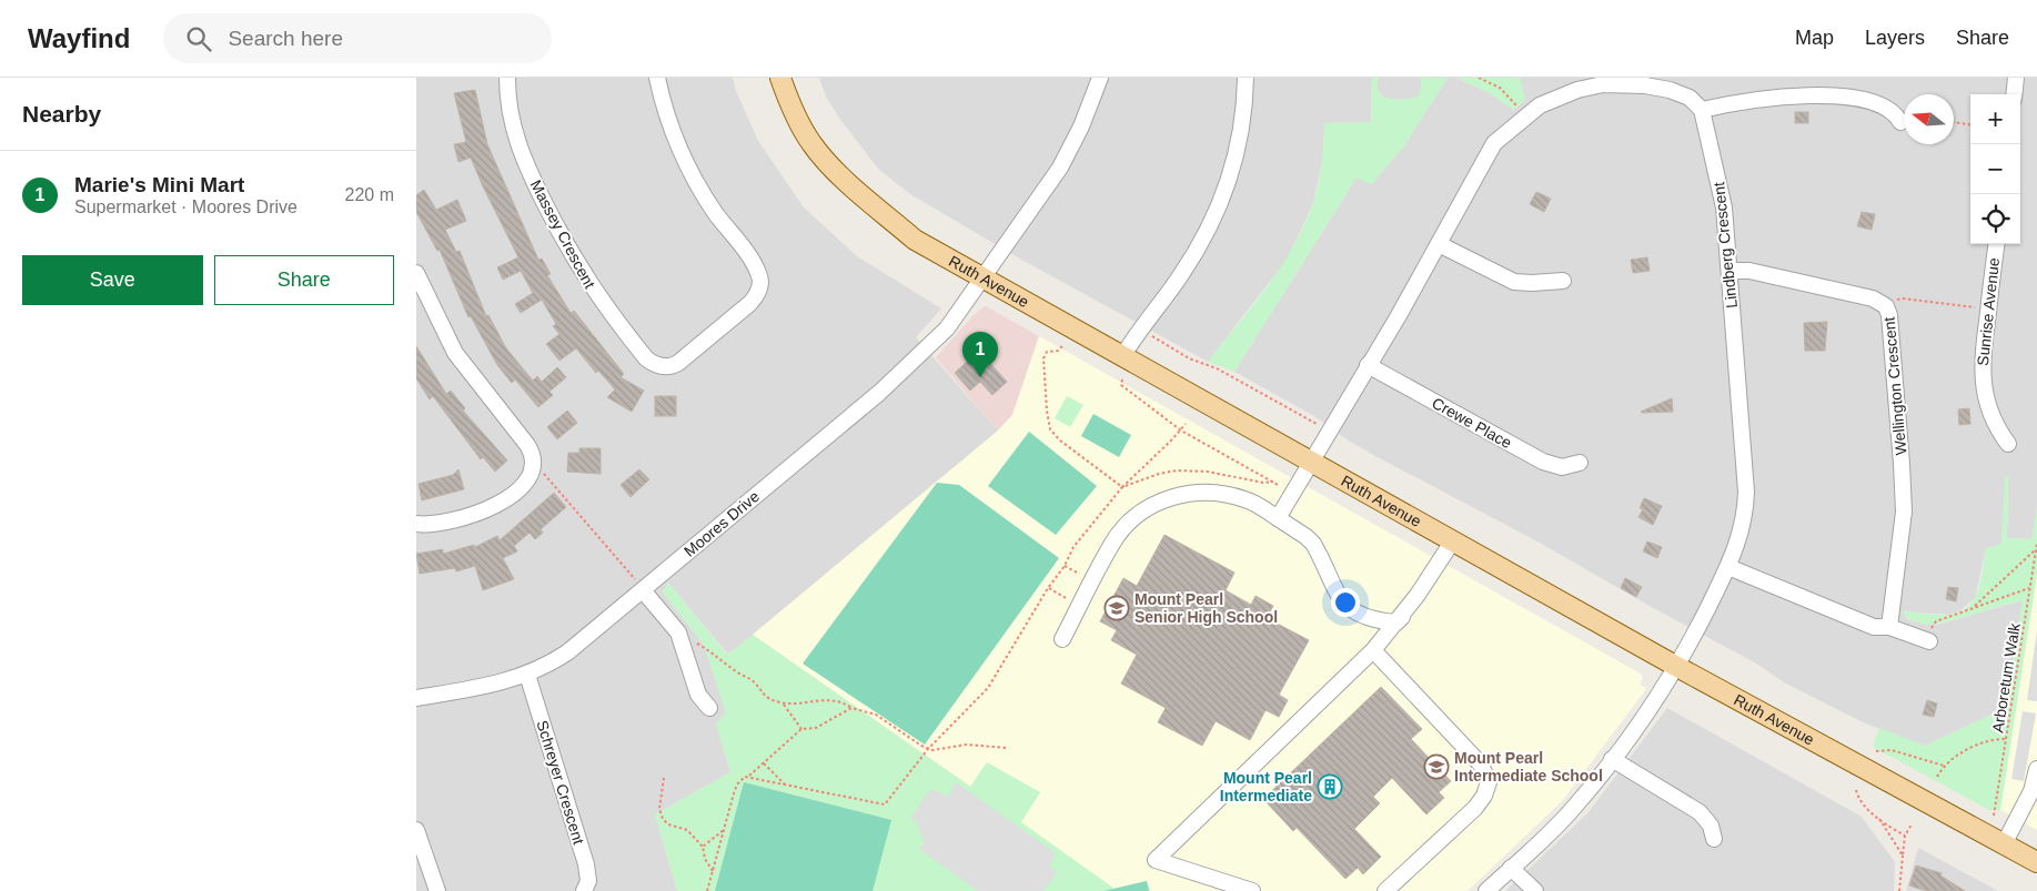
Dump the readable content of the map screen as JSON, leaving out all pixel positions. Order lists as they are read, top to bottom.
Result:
{
  "streets": {
    "main road": ["Ruth Avenue"],
    "street": [
      "Massey Crescent",
      "Lindberg Crescent",
      "Sunrise Avenue",
      "Wellington Crescent",
      "Crewe Place",
      "Moores Drive",
      "Schreyer Crescent"
    ],
    "path": ["Arboretum Walk"]
  },
  "crossings": [
    ["Lindberg Crescent", "Ruth Avenue"],
    ["Lindberg Crescent", "Wellington Crescent"],
    ["Ruth Avenue", "Moores Drive"],
    ["Moores Drive", "Schreyer Crescent"]
  ],
  "places": {
    "school or university": ["Mount Pearl Senior High School", "Mount Pearl Intermediate School"],
    "building": ["Mount Pearl Intermediate"]
  },
  "north": "left",
  "page": {
    "header": "Wayfind",
    "search": "Search here",
    "nav": ["Map", "Layers", "Share"],
    "heading": "Nearby",
    "map_buttons": ["+", "−"],
    "list": [
      {
        "mark": "1",
        "name": "Marie's Mini Mart",
        "note": "Supermarket · Moores Drive",
        "value": "220 m"
      }
    ],
    "buttons": ["Save", "Share"],
    "pins": "1"
  }
}
